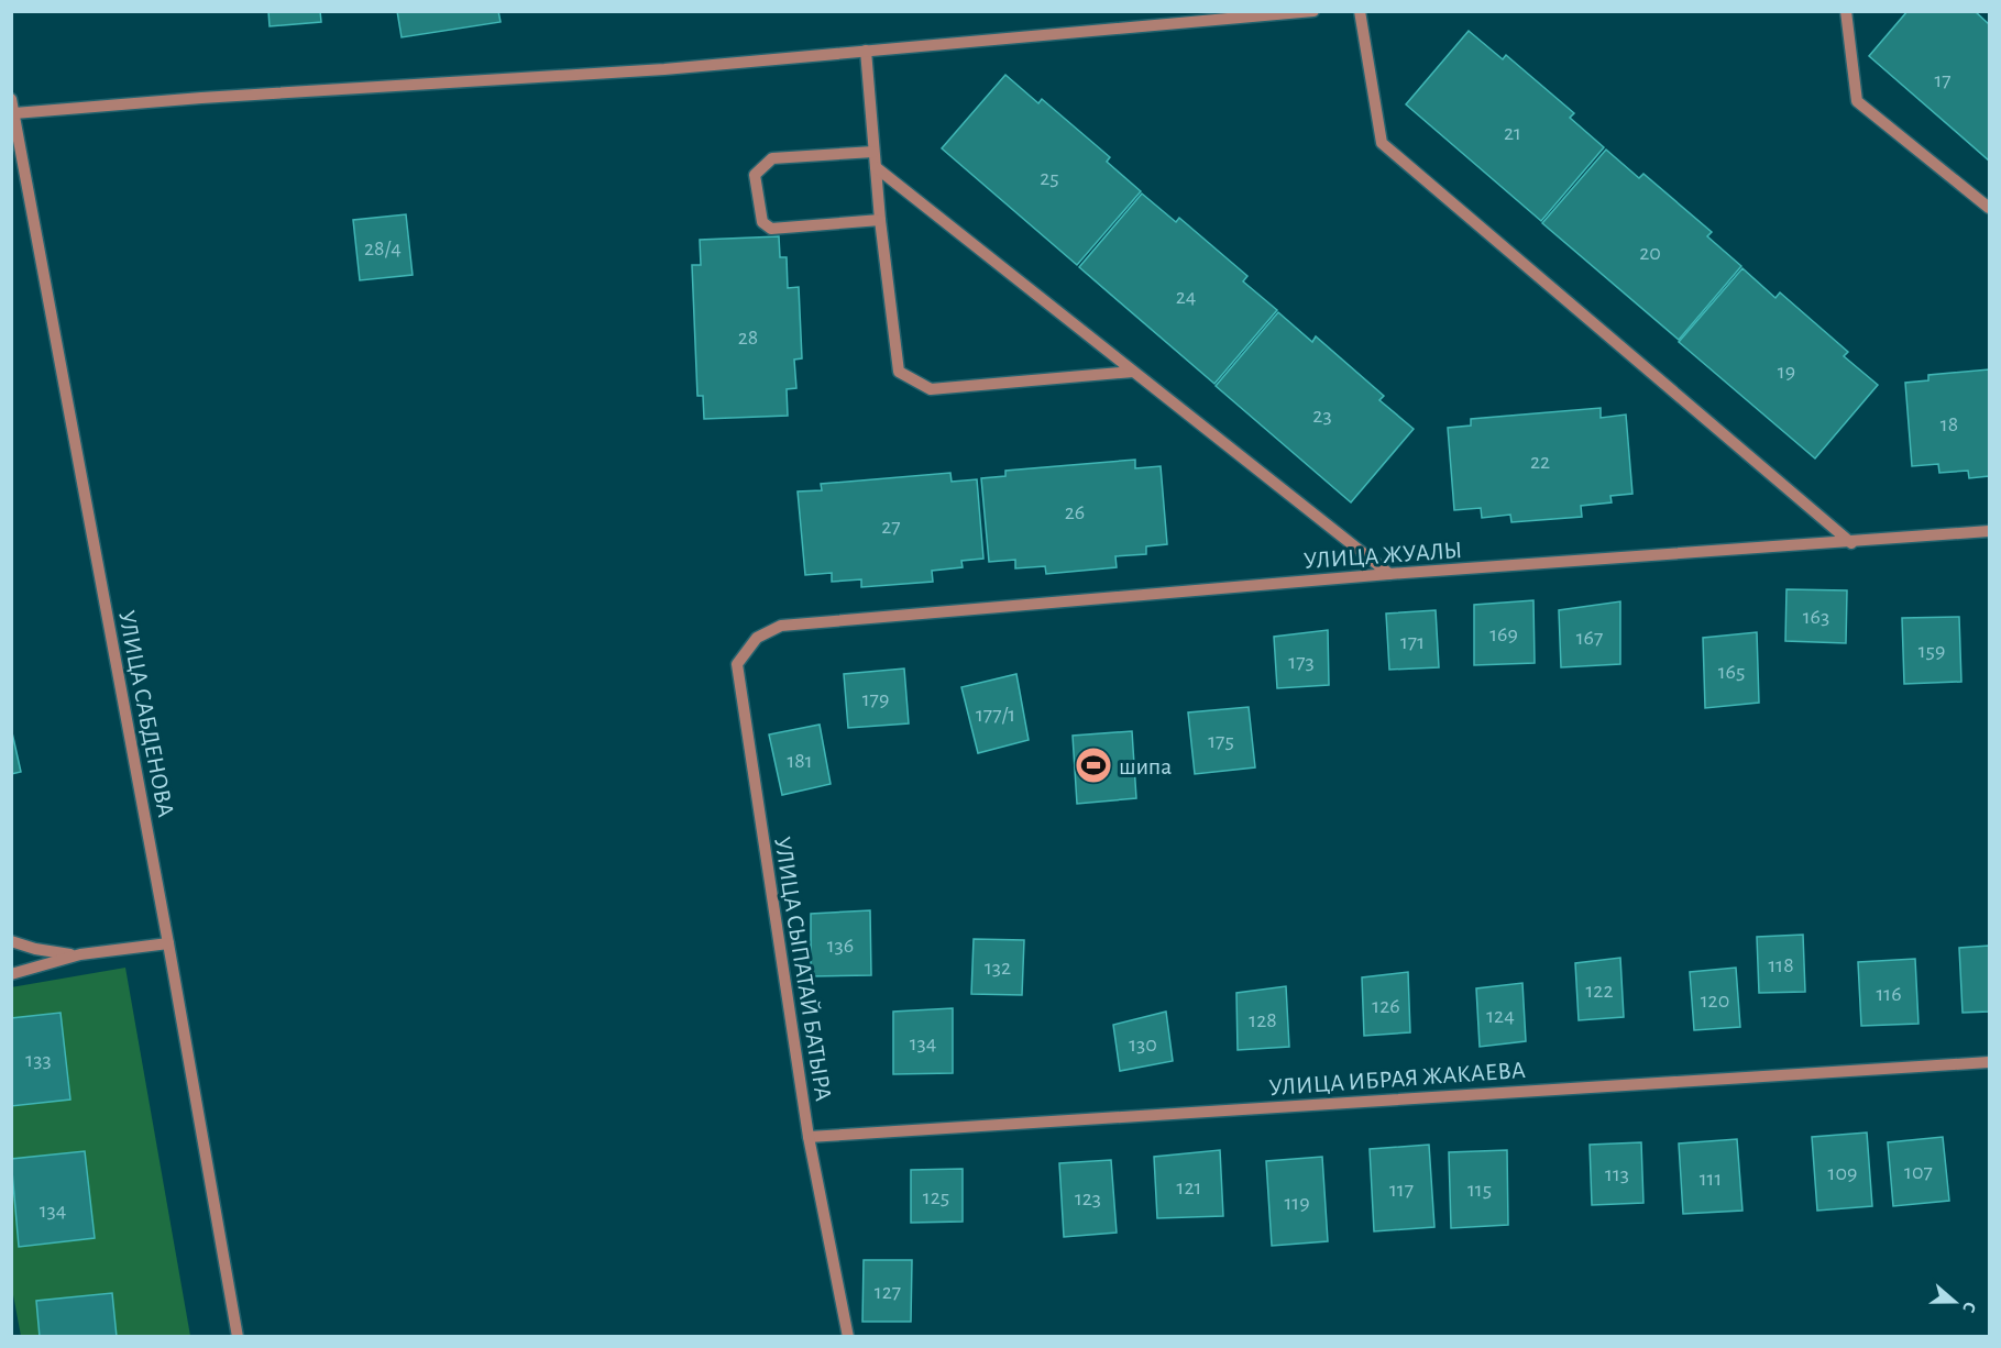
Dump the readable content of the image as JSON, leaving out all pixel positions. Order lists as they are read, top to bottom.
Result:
{
  "streets": {
    "street": [
      "УЛИЦА ЖУАЛЫ",
      "УЛИЦА САБДЕНОВА",
      "УЛИЦА СЫПАТАЙ БАТЫРА",
      "УЛИЦА ИБРАЯ ЖАКАЕВА"
    ]
  },
  "crossings": [
    ["УЛИЦА ЖУАЛЫ", "УЛИЦА СЫПАТАЙ БАТЫРА"],
    ["УЛИЦА СЫПАТАЙ БАТЫРА", "УЛИЦА ИБРАЯ ЖАКАЕВА"]
  ],
  "places": {
    "sports": ["шипа"]
  },
  "house_numbers": [
    "17",
    "21",
    "25",
    "28/4",
    "20",
    "24",
    "28",
    "19",
    "23",
    "18",
    "22",
    "26",
    "27",
    "163",
    "169",
    "167",
    "171",
    "159",
    "173",
    "165",
    "179",
    "177/1",
    "175",
    "181",
    "136",
    "118",
    "132",
    "122",
    "116",
    "120",
    "126",
    "124",
    "128",
    "134",
    "130",
    "133",
    "107",
    "109",
    "113",
    "111",
    "121",
    "117",
    "115",
    "125",
    "123",
    "119",
    "134",
    "127"
  ],
  "north": "right"
}
